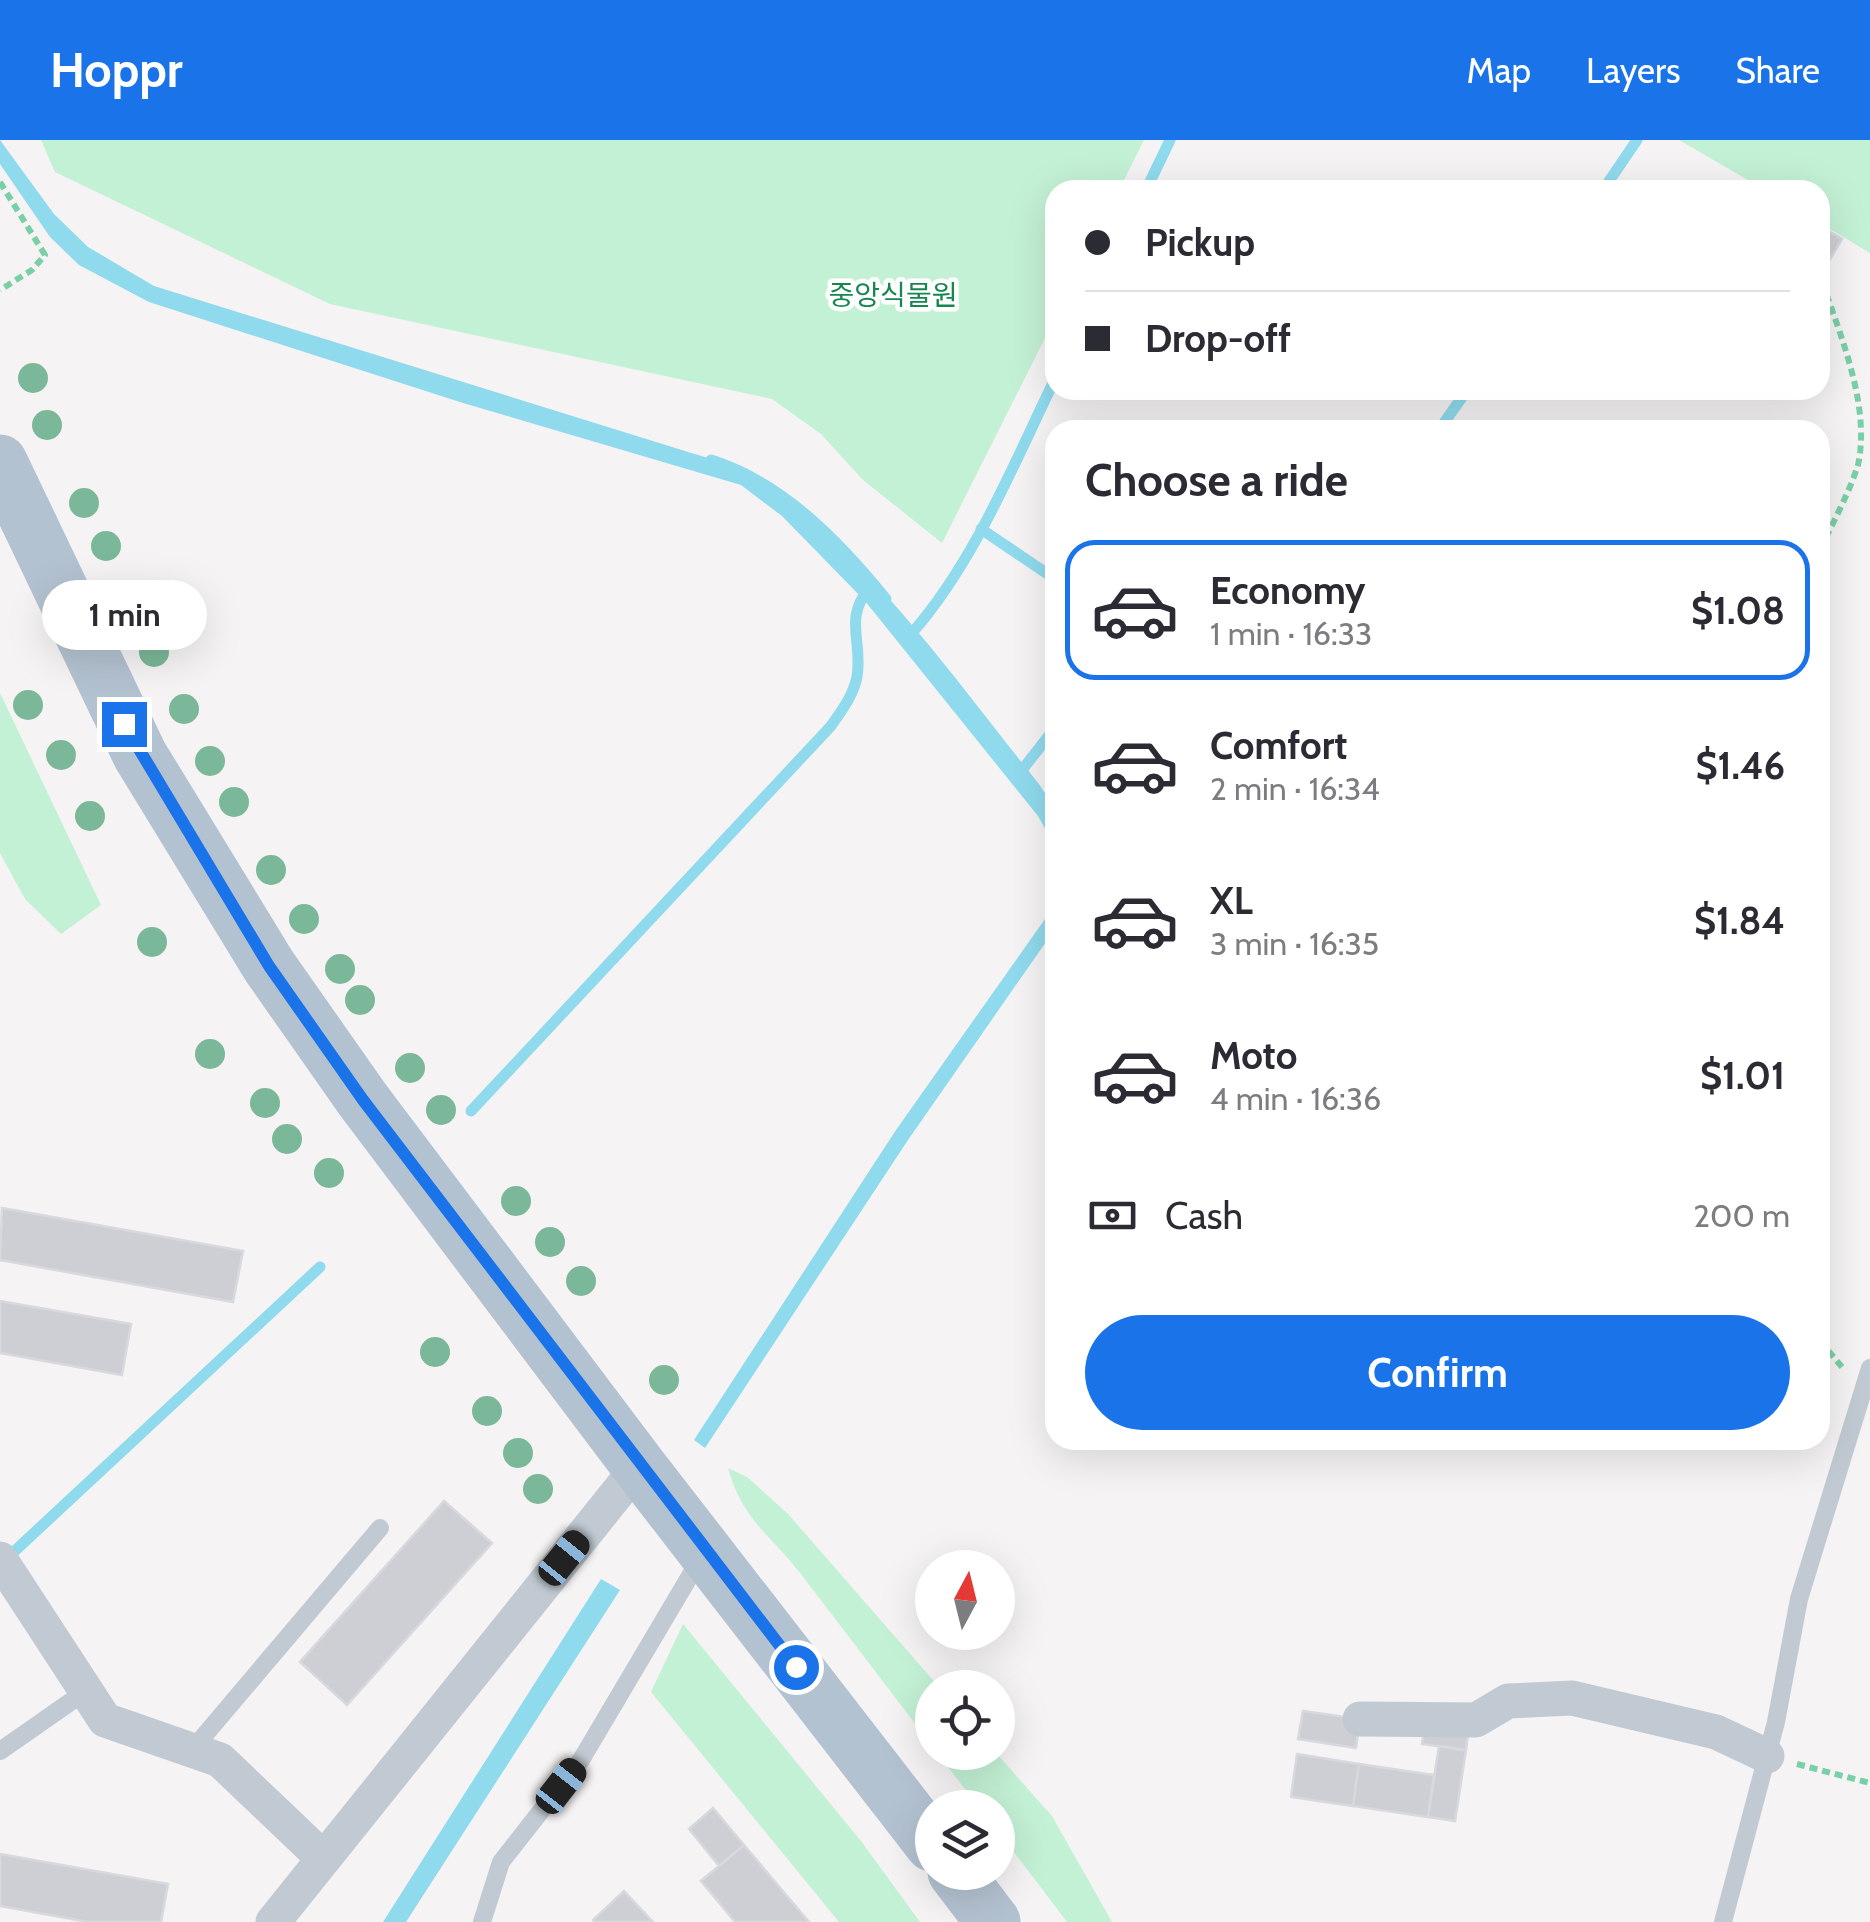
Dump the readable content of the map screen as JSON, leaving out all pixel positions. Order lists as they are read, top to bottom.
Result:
{
  "parks": ["중앙식물원"],
  "north": "top",
  "page": {
    "header": "Hoppr",
    "nav": ["Map", "Layers", "Share"],
    "banner": ["Pickup", "Drop-off"],
    "heading": "Choose a ride",
    "list": [
      {
        "name": "Economy",
        "note": "1 min · 16:33",
        "value": "$1.08"
      },
      {
        "name": "Comfort",
        "note": "2 min · 16:34",
        "value": "$1.46"
      },
      {
        "name": "XL",
        "note": "3 min · 16:35",
        "value": "$1.84"
      },
      {
        "name": "Moto",
        "note": "4 min · 16:36",
        "value": "$1.01"
      }
    ],
    "bubble": "1 min",
    "pay": ["Cash", "200 m"],
    "buttons": "Confirm"
  }
}
